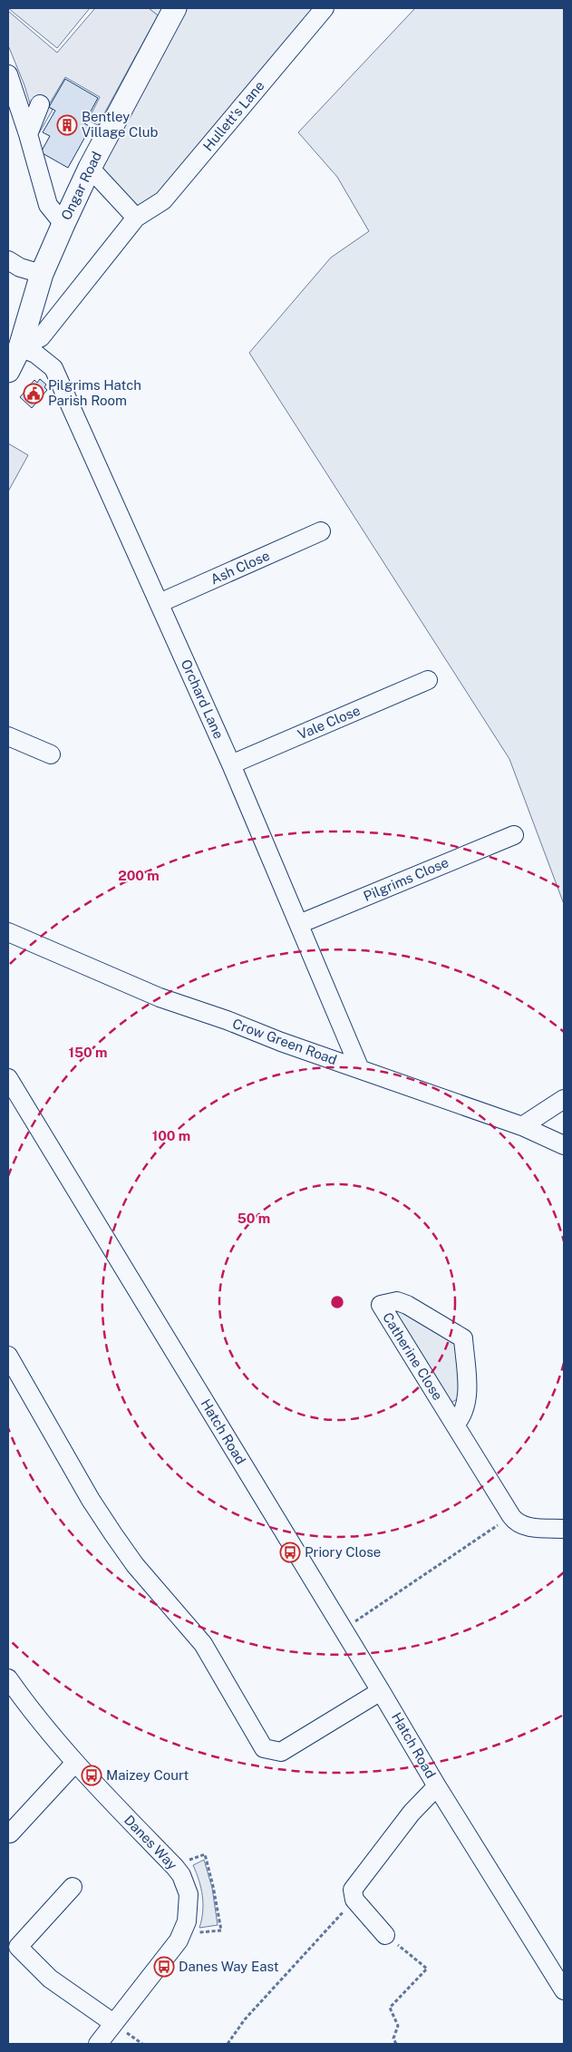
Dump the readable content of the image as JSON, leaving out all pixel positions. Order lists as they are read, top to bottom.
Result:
{
  "streets": {
    "main road": ["Ongar Road"],
    "street": [
      "Hullett's Lane",
      "Ash Close",
      "Orchard Lane",
      "Vale Close",
      "Pilgrims Close",
      "Crow Green Road",
      "Catherine Close",
      "Hatch Road",
      "Danes Way"
    ]
  },
  "crossings": [
    ["Hullett's Lane", "Ongar Road"],
    ["Hullett's Lane", "Orchard Lane"],
    ["Ongar Road", "Orchard Lane"],
    ["Ash Close", "Orchard Lane"],
    ["Orchard Lane", "Vale Close"],
    ["Orchard Lane", "Pilgrims Close"],
    ["Orchard Lane", "Crow Green Road"]
  ],
  "places": {
    "building": ["Bentley Village Club"],
    "public building": ["Pilgrims Hatch Parish Room"],
    "bus stop": ["Priory Close", "Maizey Court", "Danes Way East"]
  },
  "rings": [
    "200 m",
    "150 m",
    "100 m",
    "50 m"
  ]
}
